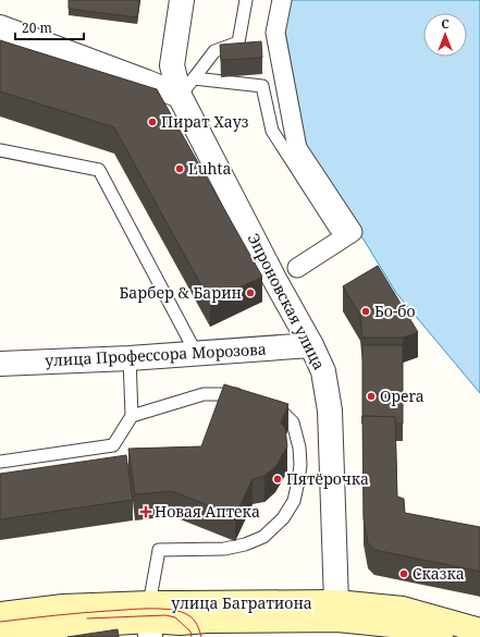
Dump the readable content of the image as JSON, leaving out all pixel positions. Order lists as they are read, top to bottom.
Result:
{
  "streets": {
    "main road": ["улица Багратиона"],
    "street": ["Эпроновская улица", "улица Профессора Морозова"]
  },
  "crossings": [
    ["Эпроновская улица", "улица Профессора Морозова"],
    ["Эпроновская улица", "улица Багратиона"]
  ],
  "places": {
    "other": [
      "Пират Хауз",
      "Luhta",
      "Барбер & Барин",
      "Бо-бо",
      "Opera",
      "Пятёрочка",
      "Сказка"
    ],
    "health": ["Новая Аптека"]
  },
  "scale_bar": "20 m",
  "north": "top"
}
